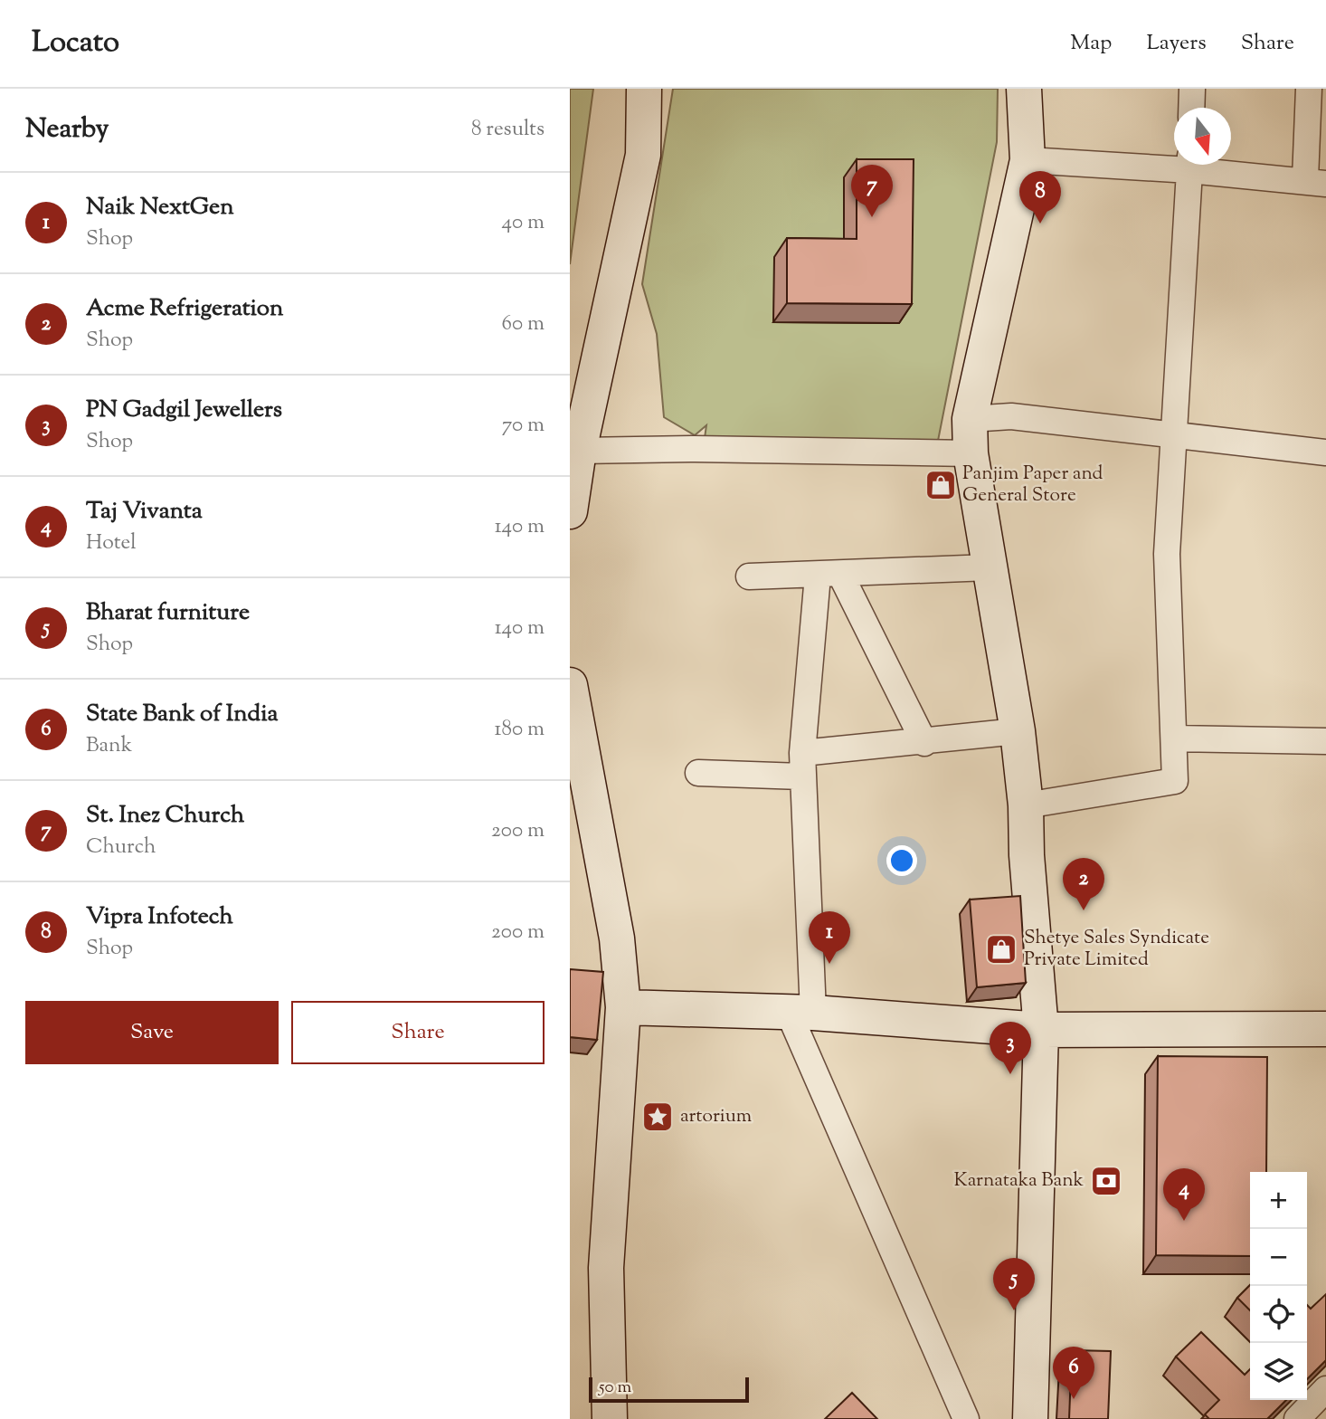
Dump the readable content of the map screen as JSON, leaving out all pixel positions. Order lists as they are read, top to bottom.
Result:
{
  "places": {
    "shop": ["Panjim Paper and General Store", "Shetye Sales Syndicate Private Limited"],
    "place": ["artorium"],
    "bank": ["Karnataka Bank"]
  },
  "scale_bar": "50 m",
  "north": "bottom",
  "page": {
    "header": "Locato",
    "nav": ["Map", "Layers", "Share"],
    "heading": ["Nearby", "8 results"],
    "pins": [
      "7",
      "8",
      "2",
      "1",
      "3",
      "4",
      "5",
      "6"
    ],
    "list": [
      {
        "mark": "1",
        "name": "Naik NextGen",
        "note": "Shop",
        "value": "40 m"
      },
      {
        "mark": "2",
        "name": "Acme Refrigeration",
        "note": "Shop",
        "value": "60 m"
      },
      {
        "mark": "3",
        "name": "PN Gadgil Jewellers",
        "note": "Shop",
        "value": "70 m"
      },
      {
        "mark": "4",
        "name": "Taj Vivanta",
        "note": "Hotel",
        "value": "140 m"
      },
      {
        "mark": "5",
        "name": "Bharat furniture",
        "note": "Shop",
        "value": "140 m"
      },
      {
        "mark": "6",
        "name": "State Bank of India",
        "note": "Bank",
        "value": "180 m"
      },
      {
        "mark": "7",
        "name": "St. Inez Church",
        "note": "Church",
        "value": "200 m"
      },
      {
        "mark": "8",
        "name": "Vipra Infotech",
        "note": "Shop",
        "value": "200 m"
      }
    ],
    "buttons": ["Save", "Share"],
    "map_buttons": ["+", "−"],
    "scale": "50 m"
  }
}
